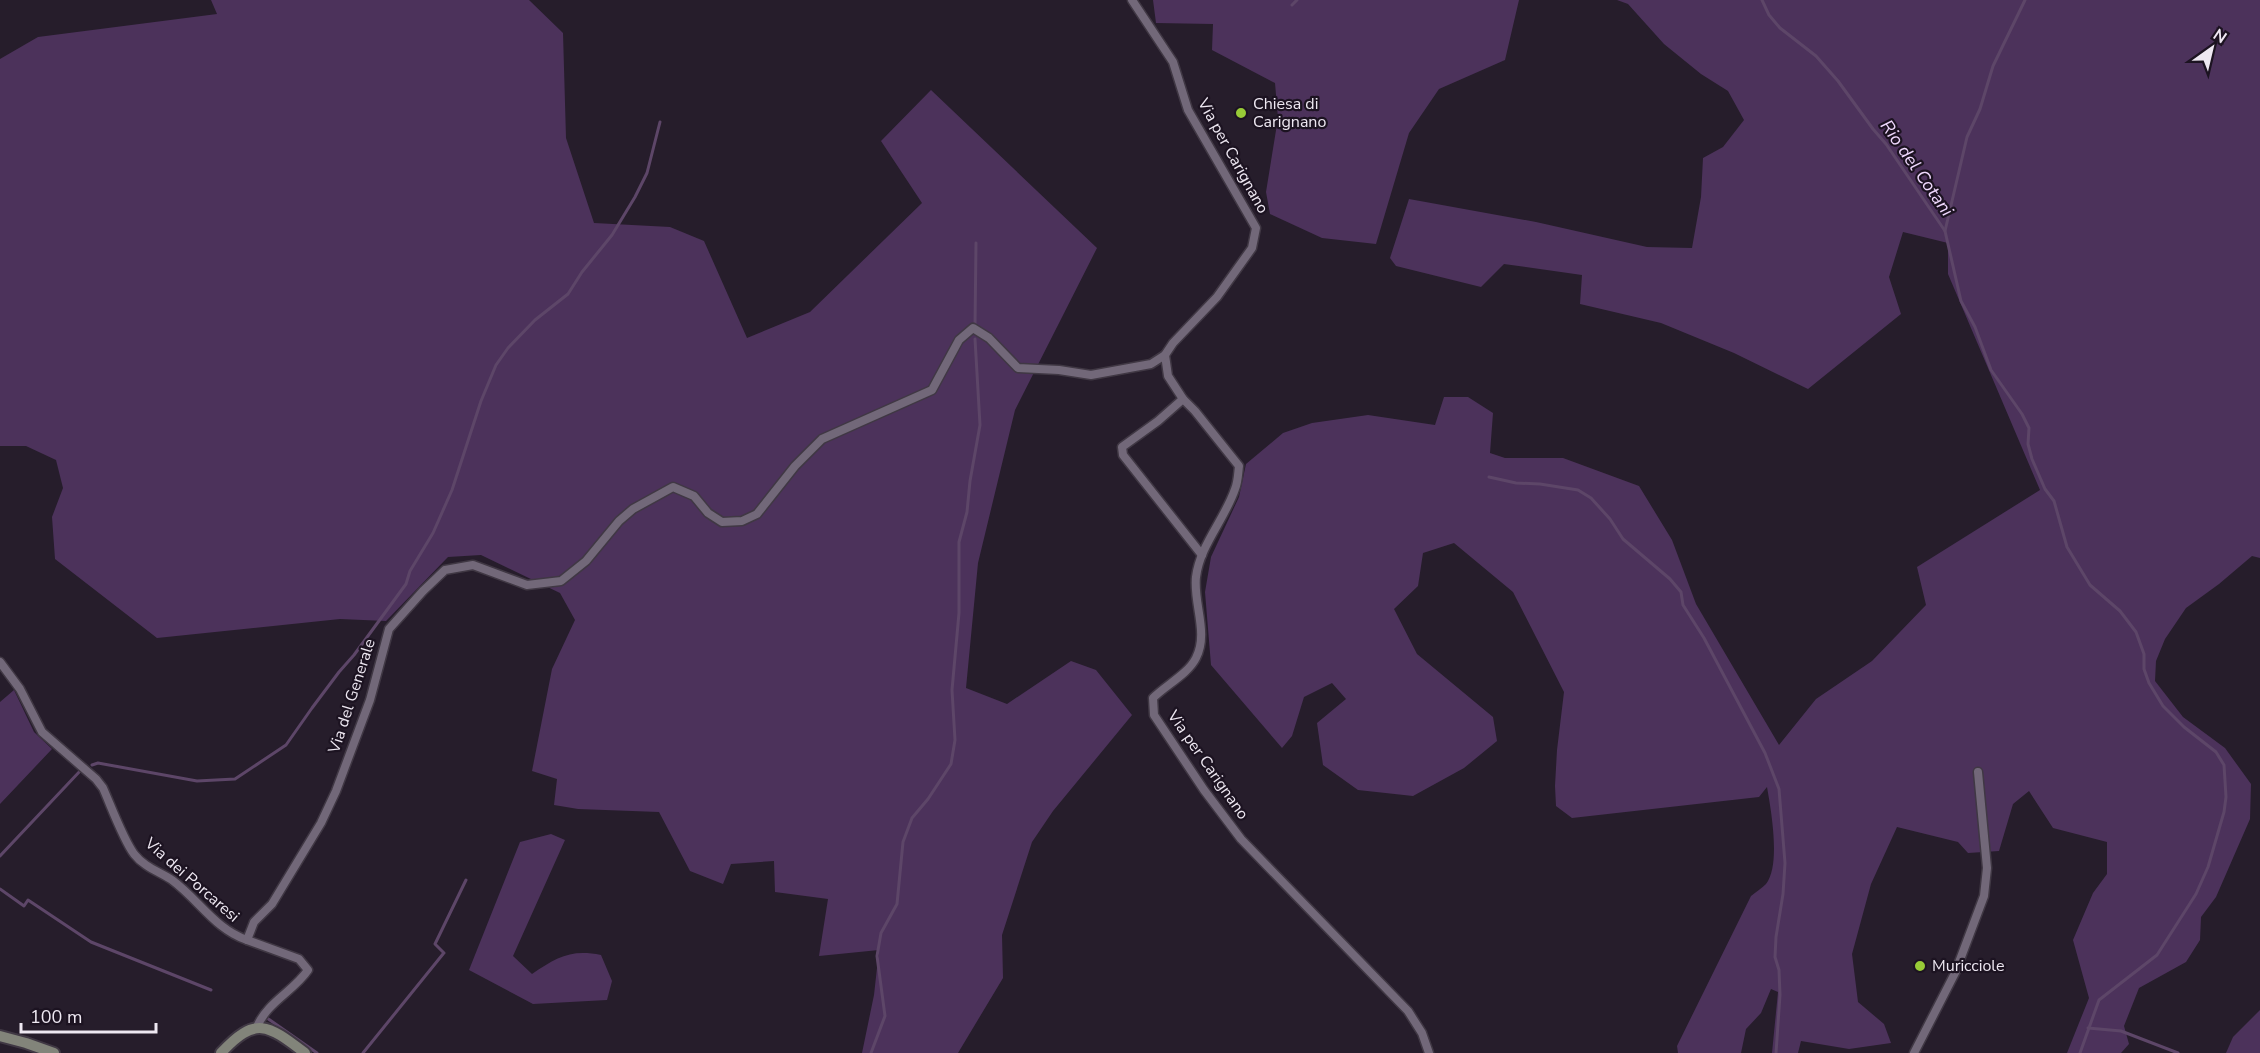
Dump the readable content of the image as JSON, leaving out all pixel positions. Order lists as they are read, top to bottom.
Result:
{
  "streets": {
    "street": ["Via per Carignano", "Via del Generale", "Via dei Porcaresi"]
  },
  "crossings": [
    ["Via per Carignano", "Via del Generale"],
    ["Via del Generale", "Via dei Porcaresi"]
  ],
  "water": ["Rio del Cotani"],
  "places": ["Chiesa di Carignano", "Muricciole"],
  "scale_bar": "100 m",
  "north": "top right"
}
